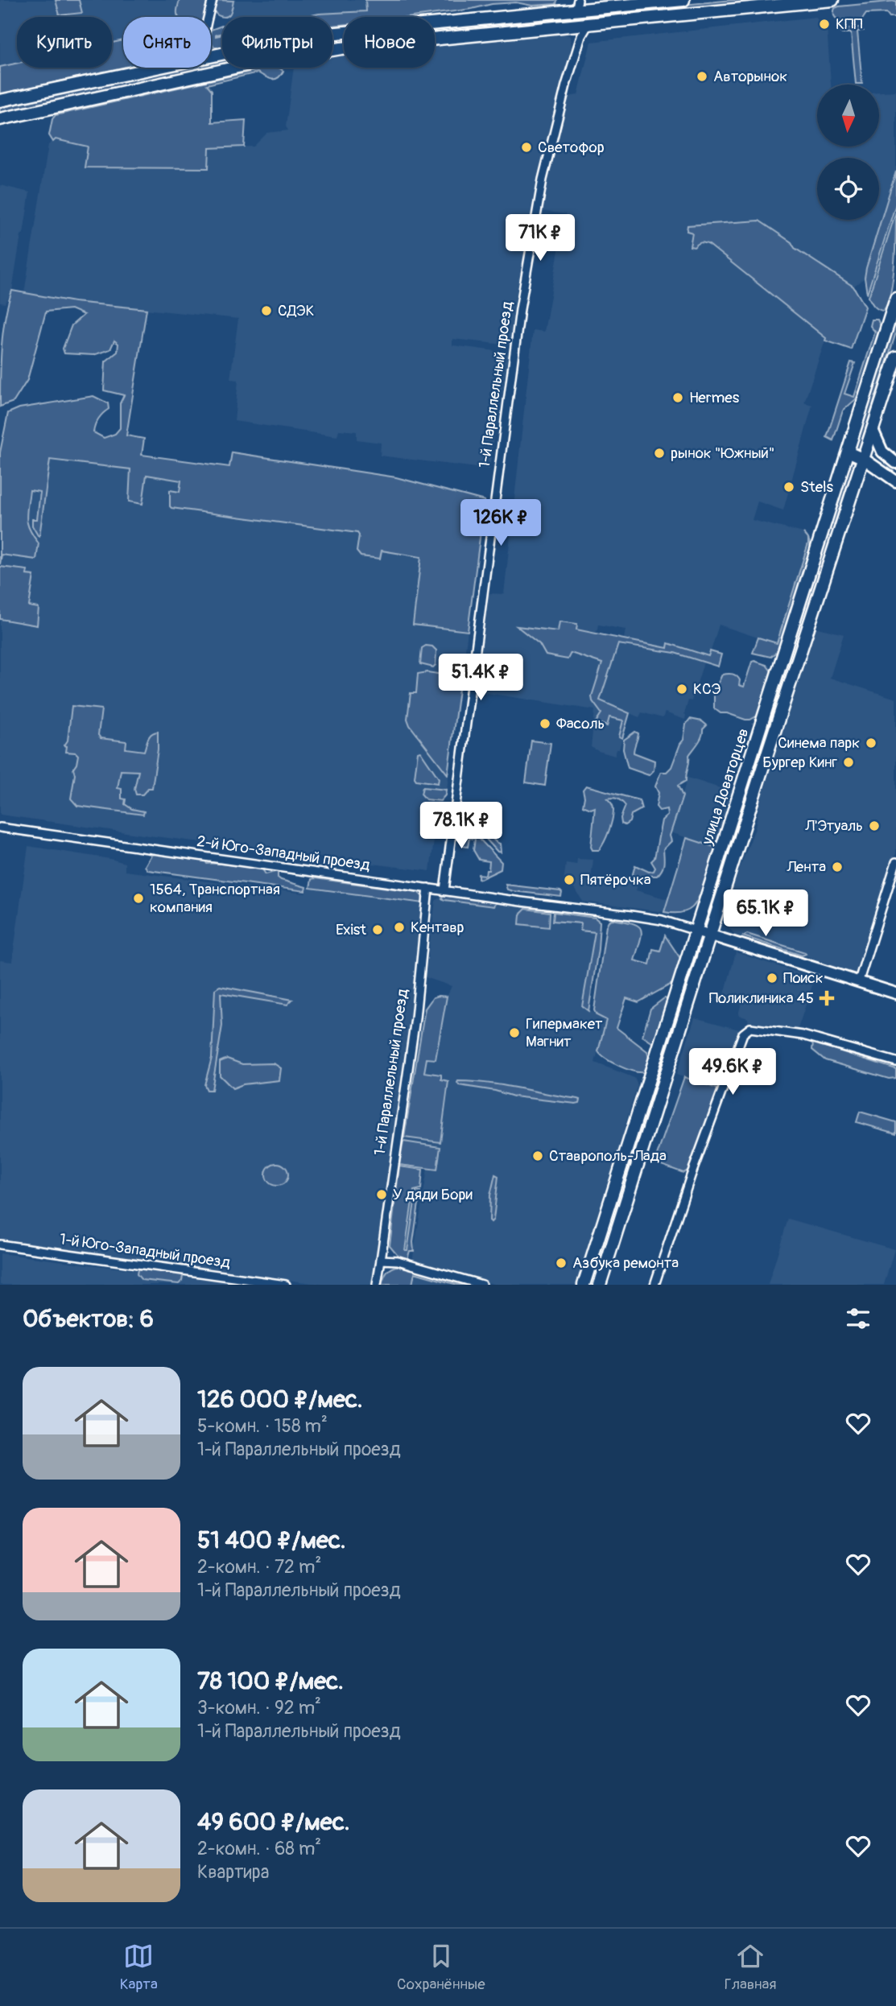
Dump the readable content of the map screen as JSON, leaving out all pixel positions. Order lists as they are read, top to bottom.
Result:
{
  "streets": {
    "main road": ["улица Доваторцев"],
    "street": ["1-й Параллельный проезд", "2-й Юго-Западный проезд", "1-й Юго-Западный проезд"]
  },
  "crossings": [
    ["1-й Параллельный проезд", "2-й Юго-Западный проезд"],
    ["улица Доваторцев", "2-й Юго-Западный проезд"]
  ],
  "places": {
    "other": [
      "КПП",
      "Авторынок",
      "Светофор",
      "СДЭК",
      "Hermes",
      "рынок \"Южный\"",
      "Stels",
      "КСЭ",
      "Фасоль",
      "Синема парк",
      "Бургер Кинг",
      "Л'Этуаль",
      "Лента",
      "Пятёрочка",
      "1564, Транспортная компания",
      "Кентавр",
      "Exist",
      "Поиск",
      "Гипермакет Магнит",
      "Ставрополь-Лада",
      "У дяди Бори",
      "Азбука ремонта"
    ],
    "health": ["Поликлиника 45"]
  },
  "north": "bottom",
  "page": {
    "chip": [
      "Купить",
      "Снять",
      "Фильтры",
      "Новое"
    ],
    "price": [
      "71K ₽",
      "126K ₽",
      "51.4K ₽",
      "78.1K ₽",
      "65.1K ₽",
      "49.6K ₽"
    ],
    "heading": "Объектов: 6",
    "list": [
      {
        "name": "126 000 ₽/мес.",
        "note": "5-комн. · 158 m² · 1-й Параллельный проезд"
      },
      {
        "name": "51 400 ₽/мес.",
        "note": "2-комн. · 72 m² · 1-й Параллельный проезд"
      },
      {
        "name": "78 100 ₽/мес.",
        "note": "3-комн. · 92 m² · 1-й Параллельный проезд"
      },
      {
        "name": "49 600 ₽/мес.",
        "note": "2-комн. · 68 m² · Квартира"
      }
    ],
    "tabs": ["Карта", "Сохранённые", "Главная"]
  }
}
